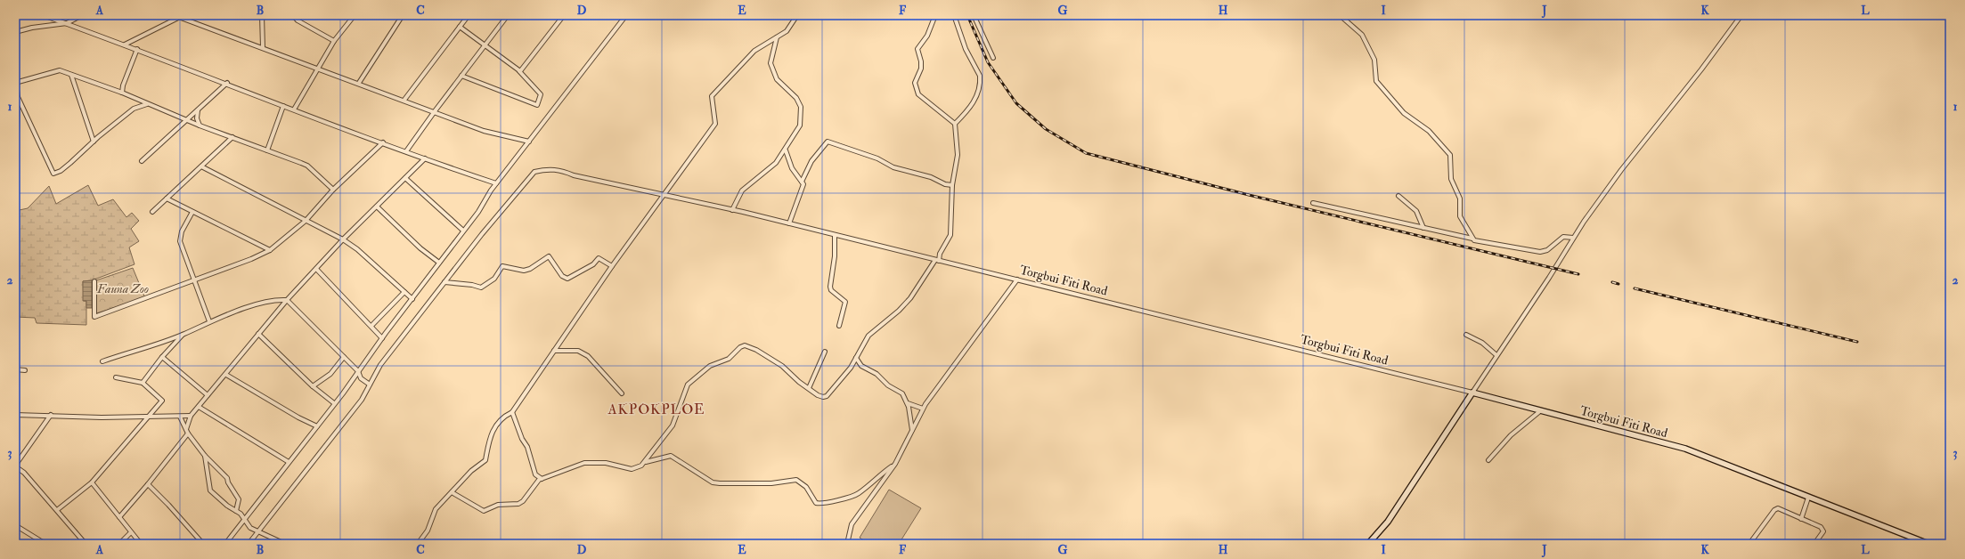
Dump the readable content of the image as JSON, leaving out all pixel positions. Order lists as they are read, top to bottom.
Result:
{
  "streets": {
    "street": ["Torgbui Fiti Road"]
  },
  "districts": ["AKPOKPLOE"],
  "parks": ["Fauna Zoo"],
  "grid": {
    "columns": [
      "A",
      "B",
      "C",
      "D",
      "E",
      "F",
      "G",
      "H",
      "I",
      "J",
      "K",
      "L"
    ],
    "rows": ["1", "2", "3"]
  }
}
